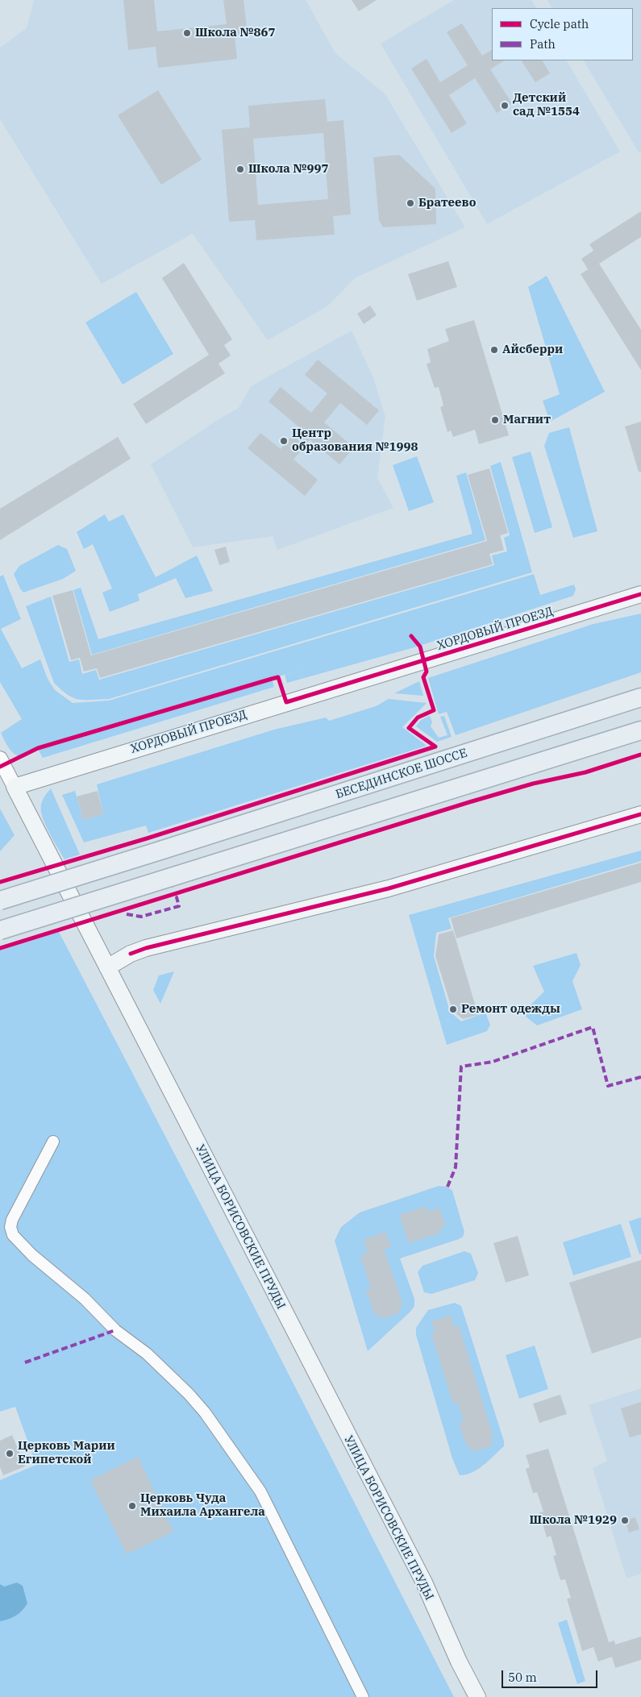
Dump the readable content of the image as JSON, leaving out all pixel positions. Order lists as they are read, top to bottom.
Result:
{
  "streets": {
    "main road": ["ХОРДОВЫЙ ПРОЕЗД", "БЕСЕДИНСКОЕ ШОССЕ", "УЛИЦА БОРИСОВСКИЕ ПРУДЫ"]
  },
  "crossings": [
    ["ХОРДОВЫЙ ПРОЕЗД", "УЛИЦА БОРИСОВСКИЕ ПРУДЫ"]
  ],
  "places": [
    "Школа №867",
    "Детский сад №1554",
    "Школа №997",
    "Братеево",
    "Айсберри",
    "Магнит",
    "Центр образования №1998",
    "Ремонт одежды",
    "Церковь Марии Египетской",
    "Церковь Чуда Михаила Архангела",
    "Школа №1929"
  ],
  "legend": ["Cycle path", "Path"],
  "scale_bar": "50 m"
}
